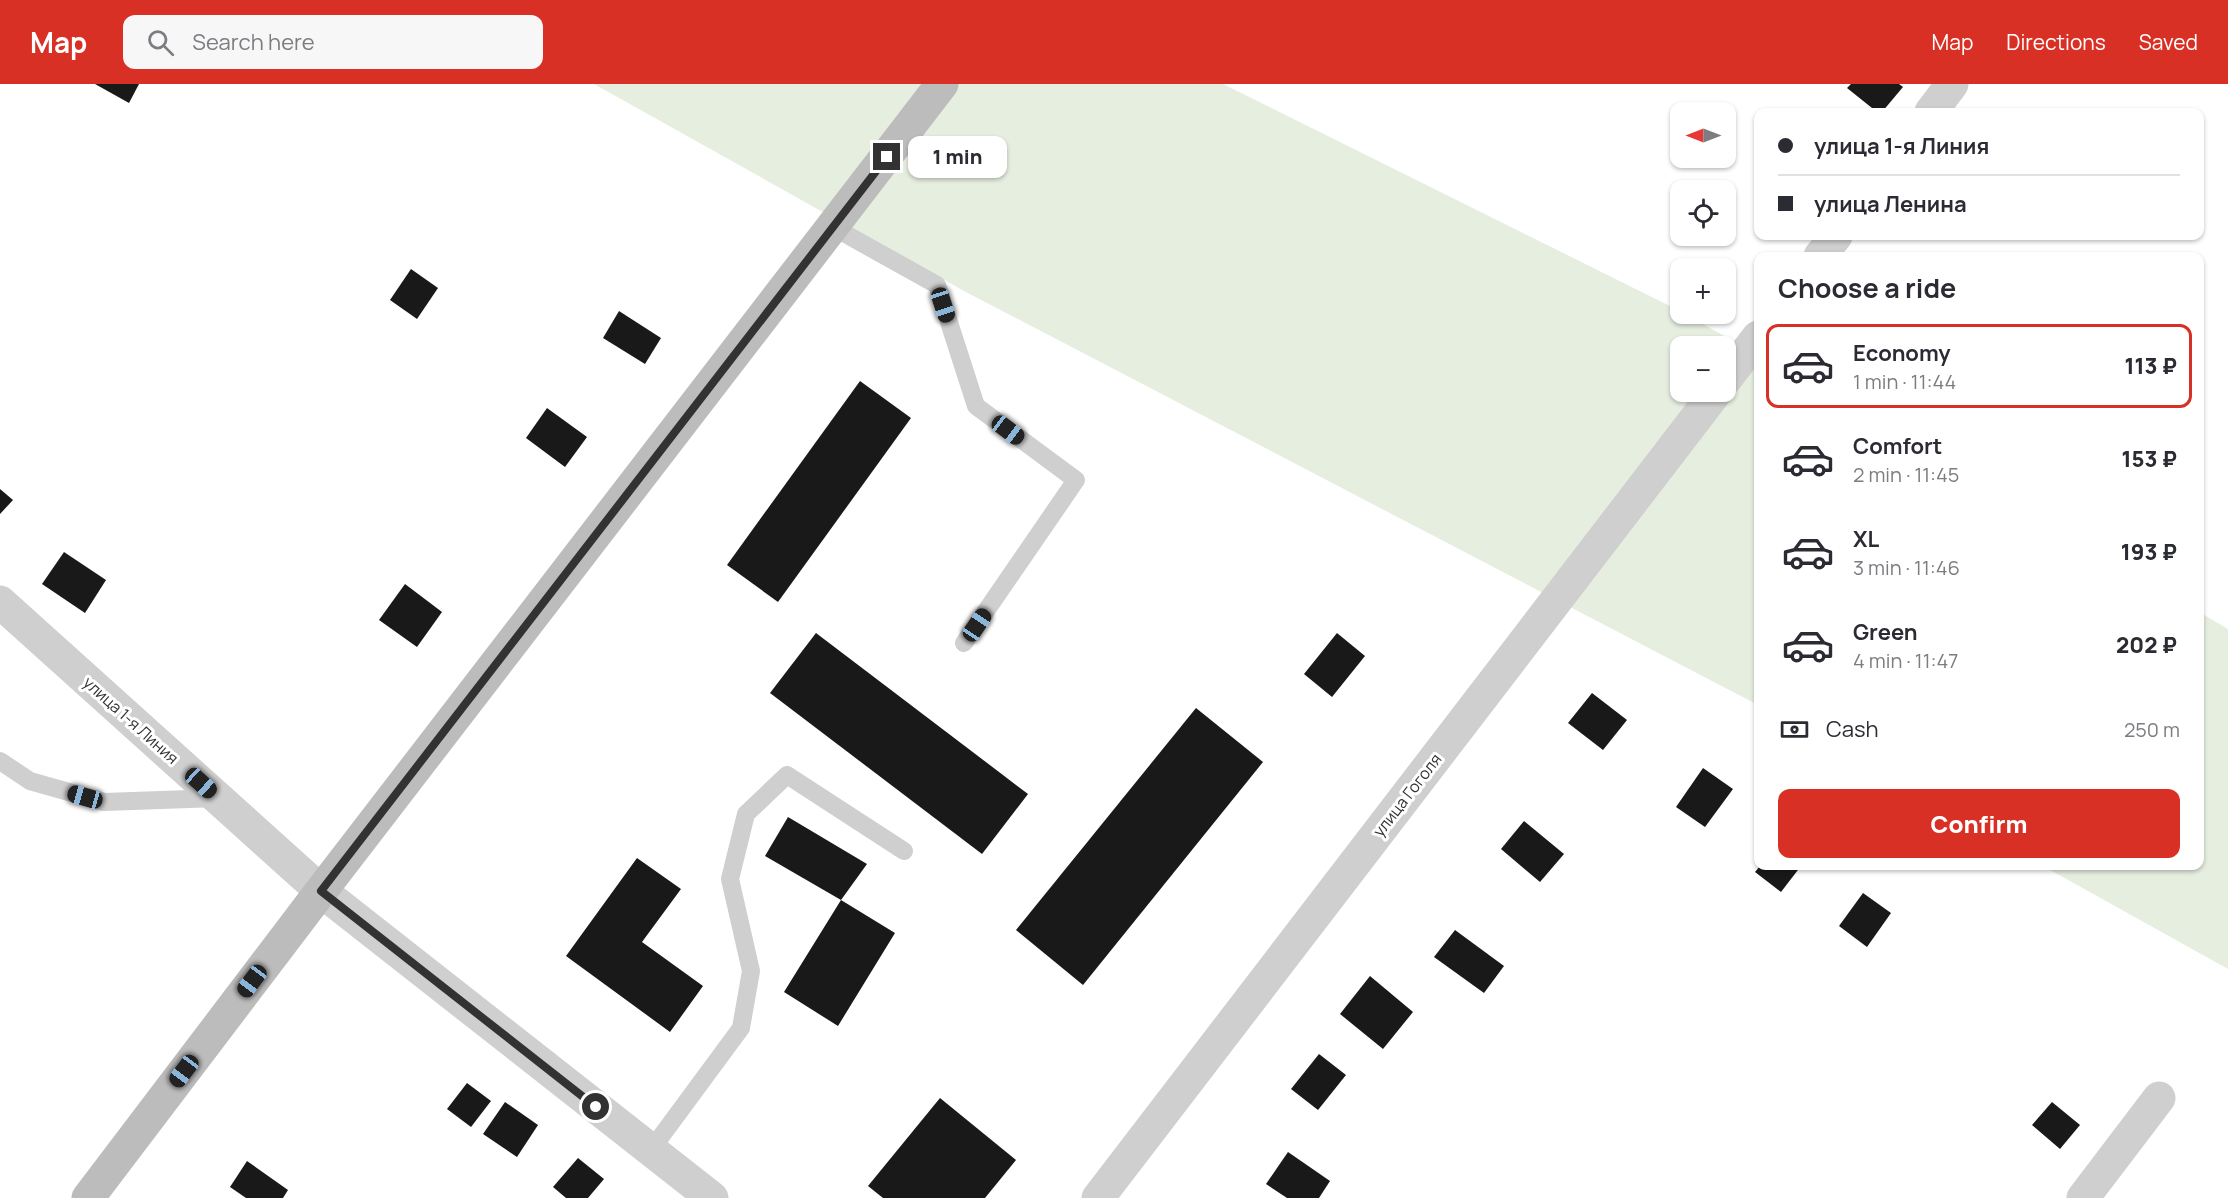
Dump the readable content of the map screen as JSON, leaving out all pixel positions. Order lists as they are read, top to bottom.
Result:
{
  "streets": {
    "street": ["улица 1-я Линия", "улица Гоголя"]
  },
  "north": "left",
  "page": {
    "header": "Map",
    "search": "Search here",
    "nav": ["Map", "Directions", "Saved"],
    "map_buttons": ["+", "−"],
    "banner": ["улица 1-я Линия", "улица Ленина"],
    "bubble": "1 min",
    "heading": "Choose a ride",
    "list": [
      {
        "name": "Economy",
        "note": "1 min · 11:44",
        "value": "113 ₽"
      },
      {
        "name": "Comfort",
        "note": "2 min · 11:45",
        "value": "153 ₽"
      },
      {
        "name": "XL",
        "note": "3 min · 11:46",
        "value": "193 ₽"
      },
      {
        "name": "Green",
        "note": "4 min · 11:47",
        "value": "202 ₽"
      }
    ],
    "pay": ["Cash", "250 m"],
    "buttons": "Confirm"
  }
}
